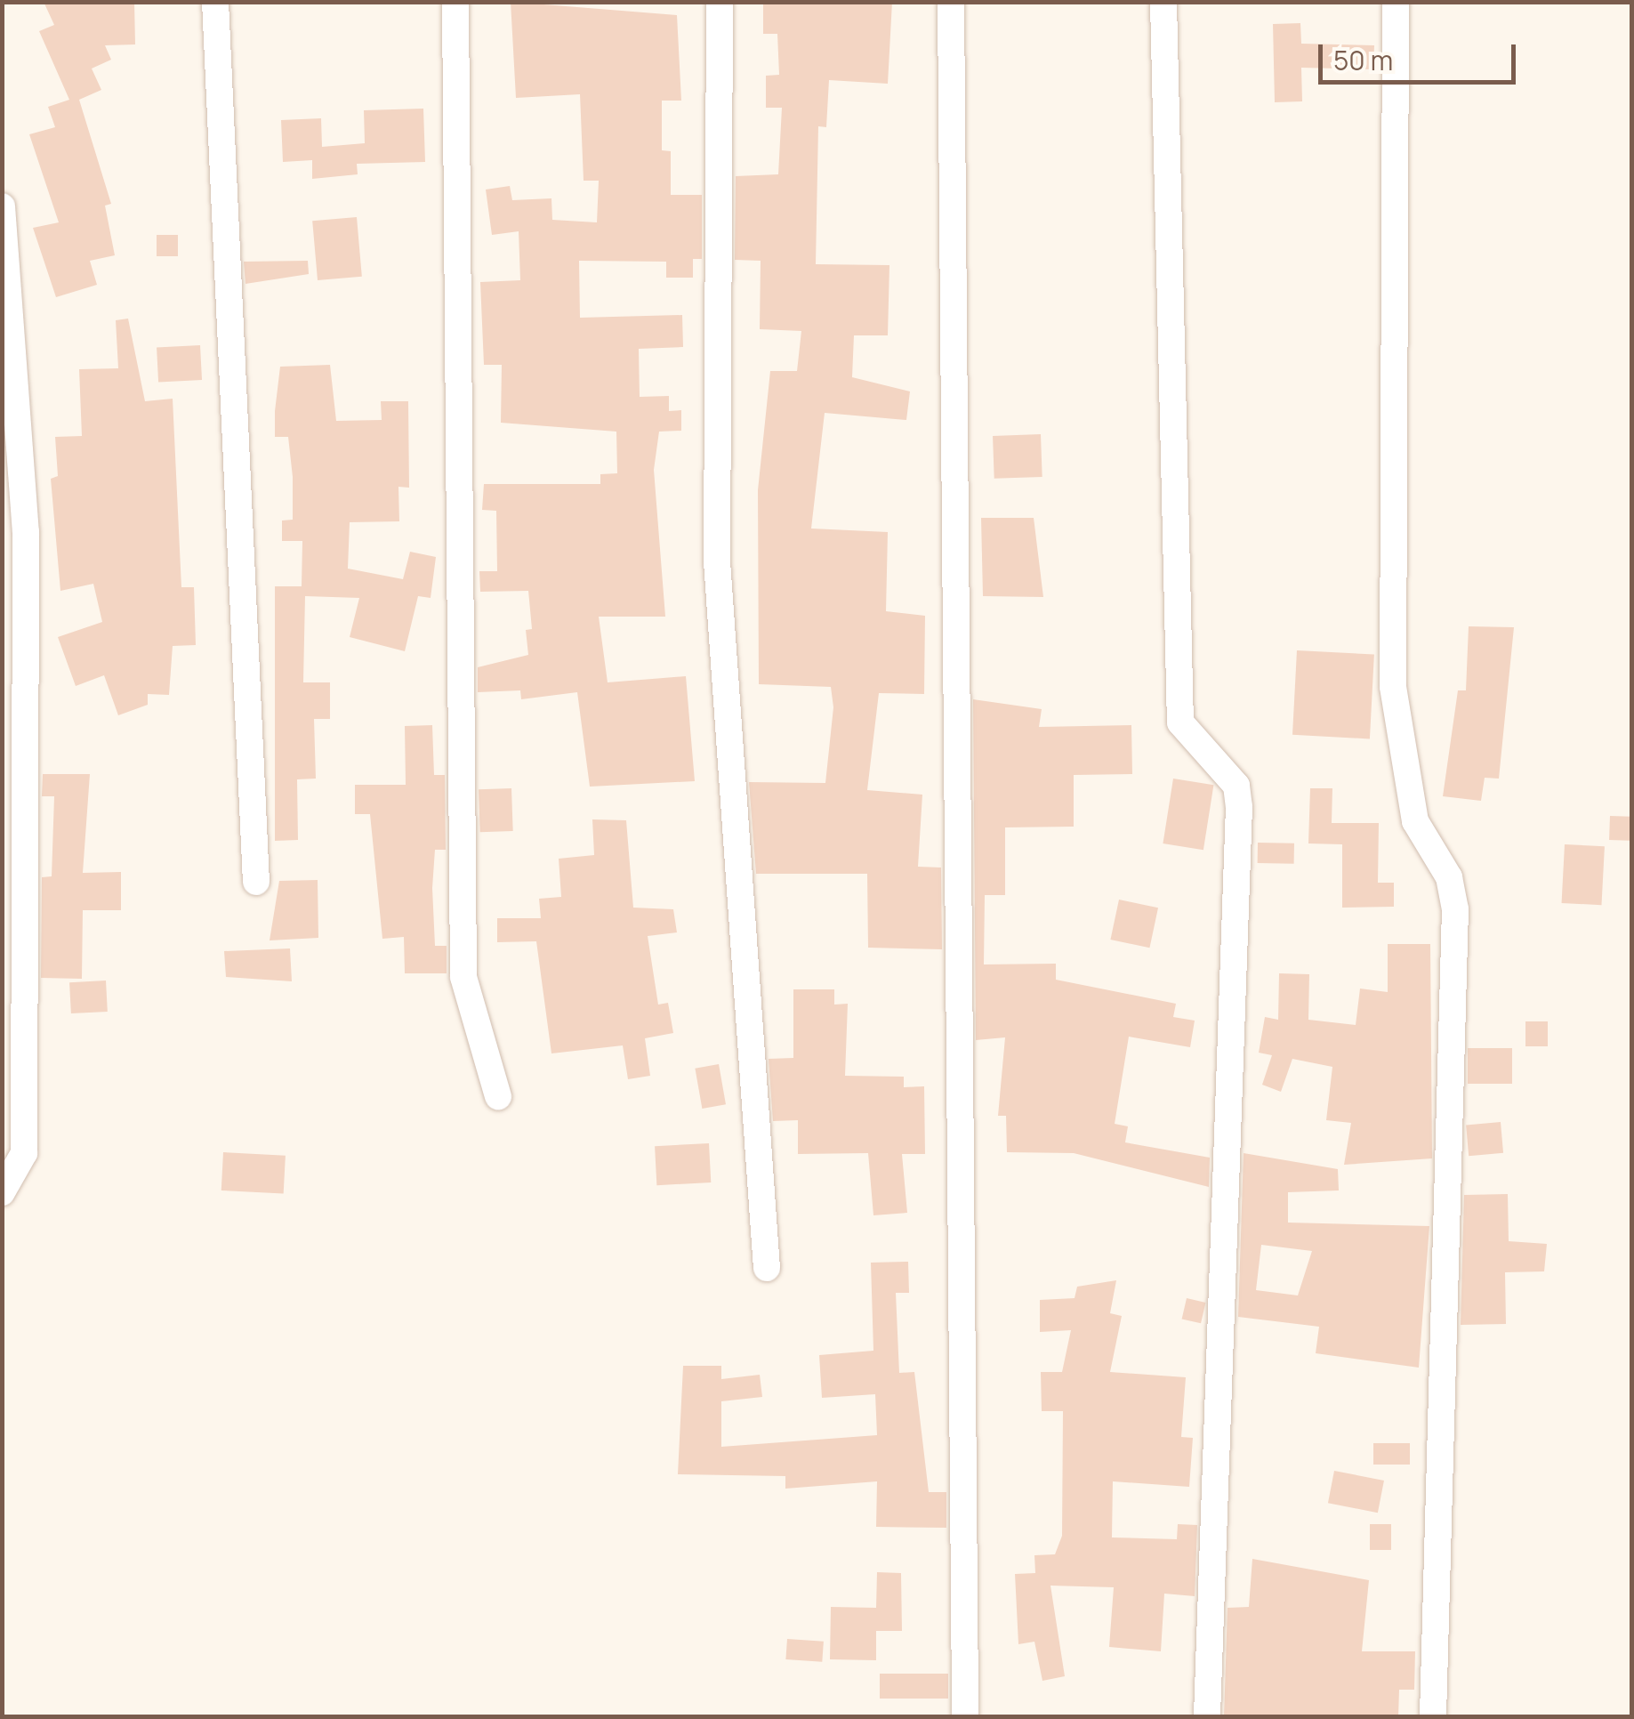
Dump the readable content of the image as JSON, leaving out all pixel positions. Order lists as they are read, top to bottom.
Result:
{
  "scale_bar": "50 m"
}
